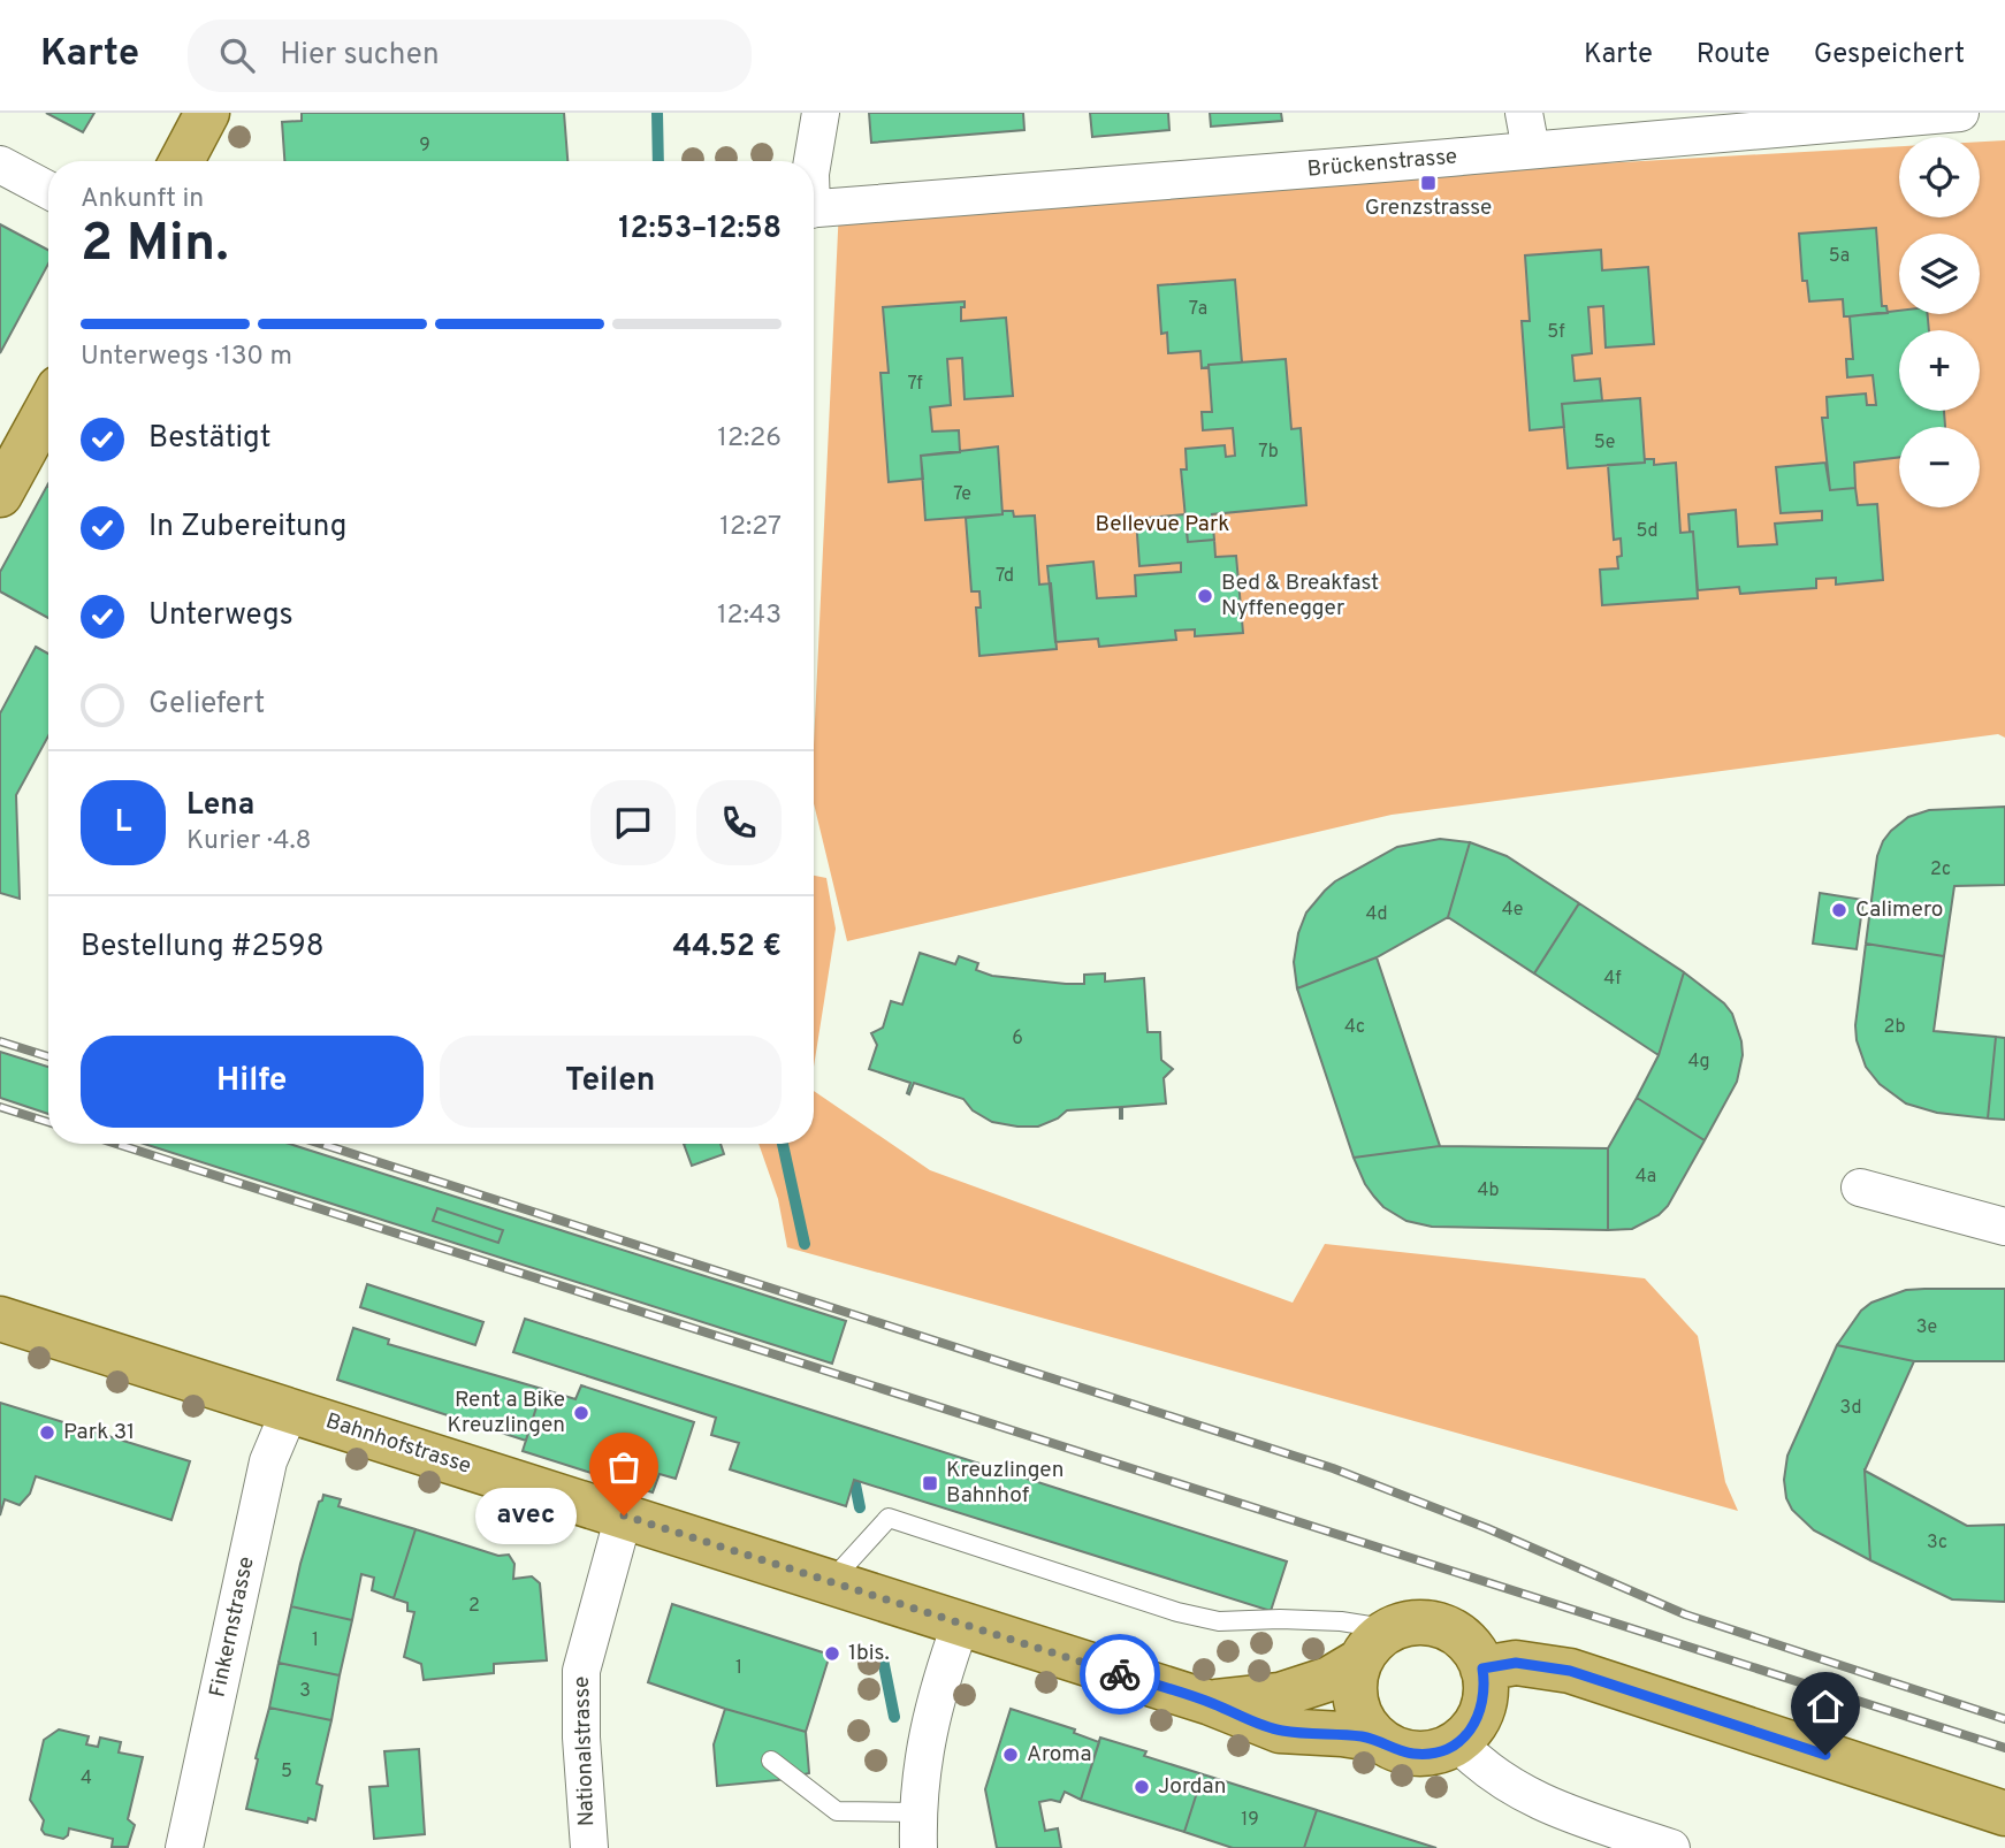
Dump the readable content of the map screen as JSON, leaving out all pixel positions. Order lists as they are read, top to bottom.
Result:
{
  "streets": {
    "main road": ["Bahnhofstrasse"],
    "street": ["Brückenstrasse", "Finkernstrasse", "Nationalstrasse"]
  },
  "crossings": [
    ["Bahnhofstrasse", "Finkernstrasse"],
    ["Bahnhofstrasse", "Nationalstrasse"]
  ],
  "parks": ["Bellevue Park"],
  "places": {
    "transit": ["Grenzstrasse", "Kreuzlingen Bahnhof"],
    "other": [
      "Bed & Breakfast Nyffenegger",
      "Calimero",
      "Rent a Bike Kreuzlingen",
      "Park 31",
      "avec",
      "1bis.",
      "Aroma",
      "Jordan"
    ]
  },
  "house_numbers": [
    "9",
    "5a",
    "7a",
    "5f",
    "7f",
    "5e",
    "7b",
    "7e",
    "5d",
    "7d",
    "2c",
    "4e",
    "4d",
    "4f",
    "4c",
    "2b",
    "6",
    "4g",
    "4a",
    "4b",
    "3e",
    "3d",
    "3c",
    "2",
    "1",
    "1",
    "3",
    "5",
    "4",
    "19"
  ],
  "page": {
    "header": "Karte",
    "search": "Hier suchen",
    "nav": ["Karte", "Route", "Gespeichert"],
    "map_buttons": ["+", "−"],
    "heading": ["2 Min.", "Ankunft in", "12:53–12:58"],
    "panel": [
      "Lena",
      "Kurier · 4.8",
      "Bestellung #2598",
      "44.52 €"
    ],
    "bar": "Unterwegs · 130 m",
    "list": [
      ["Bestätigt", "12:26"],
      ["In Zubereitung", "12:27"],
      ["Unterwegs", "12:43"],
      "Geliefert"
    ],
    "round": "L",
    "buttons": ["Hilfe", "Teilen"],
    "bubble": "avec"
  }
}
